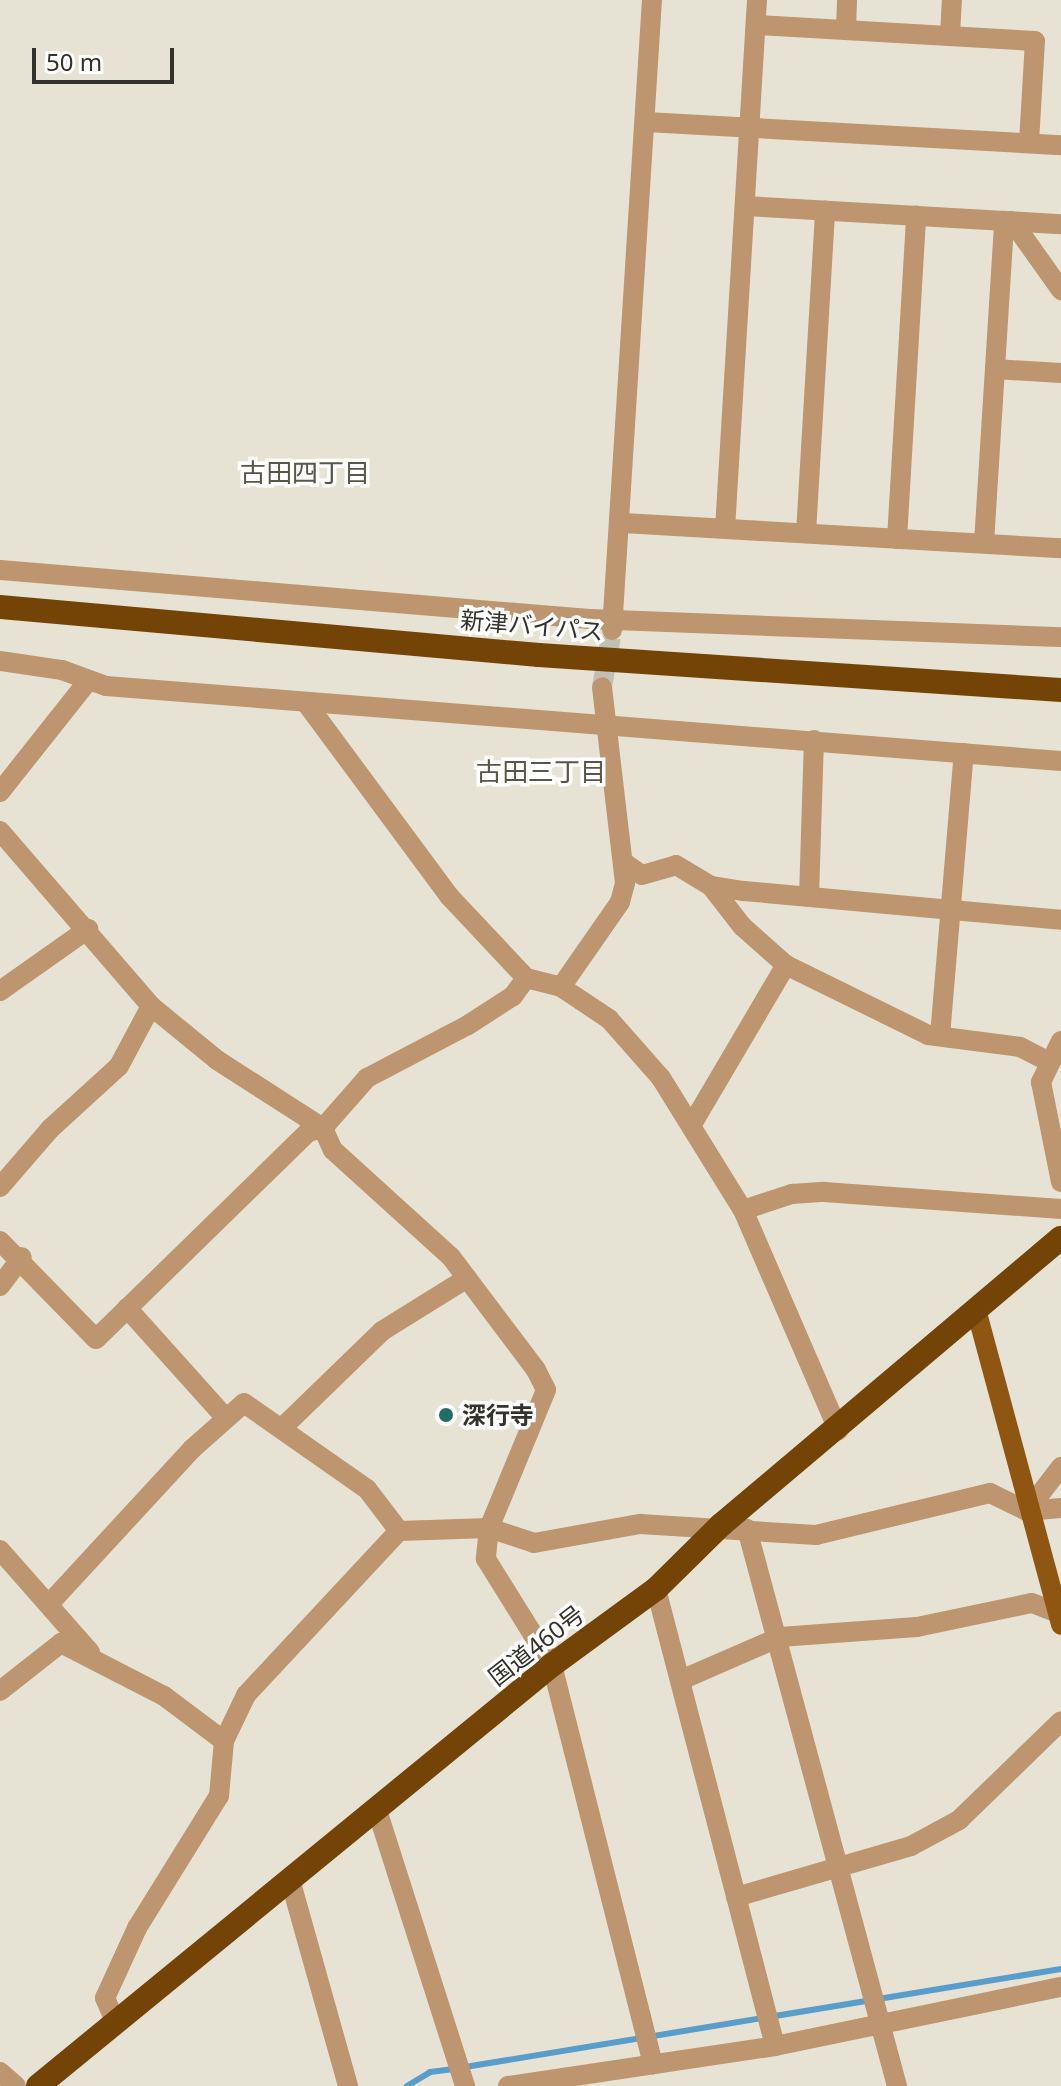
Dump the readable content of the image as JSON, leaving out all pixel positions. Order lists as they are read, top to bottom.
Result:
{
  "streets": {
    "highway": ["新津バイパス", "国道460号"]
  },
  "districts": ["古田四丁目", "古田三丁目"],
  "places": ["深行寺"],
  "scale_bar": "50 m"
}
